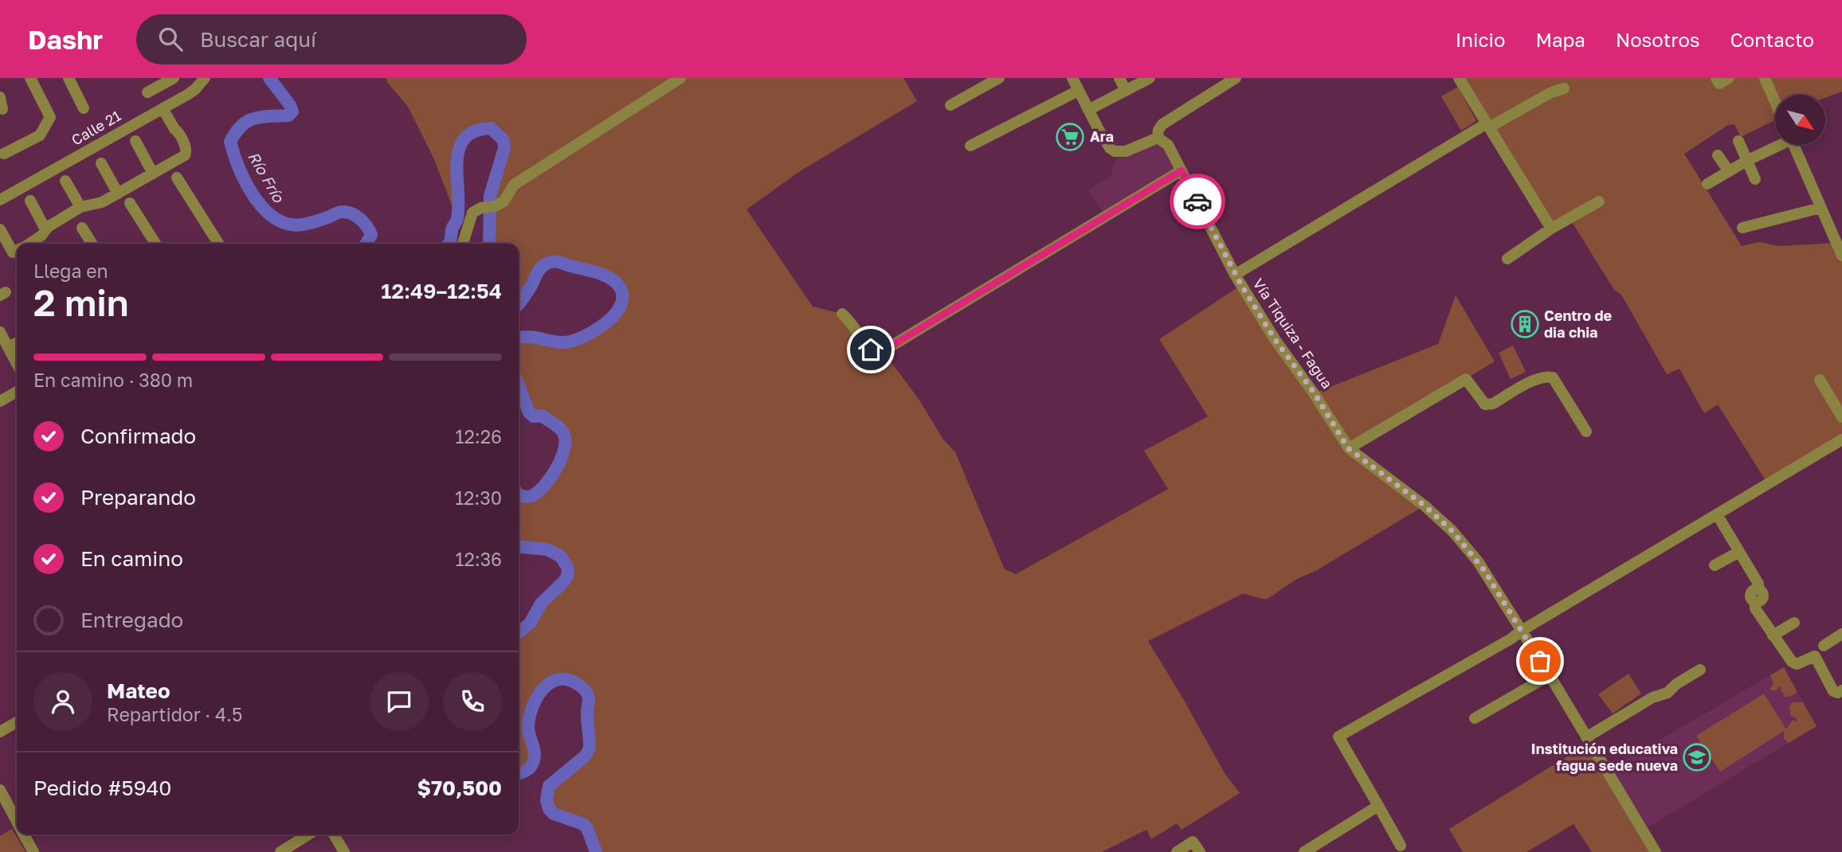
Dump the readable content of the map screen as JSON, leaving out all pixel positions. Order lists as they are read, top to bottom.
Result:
{
  "streets": {
    "street": ["Calle 21", "Vía Tiquiza - Fagua"]
  },
  "water": ["Río Frío"],
  "places": {
    "supermarket": ["Ara"],
    "building": ["Centro de dia chia"],
    "school or university": ["Institución educativa fagua sede nueva"]
  },
  "north": "bottom right",
  "page": {
    "header": "Dashr",
    "search": "Buscar aquí",
    "nav": [
      "Inicio",
      "Mapa",
      "Nosotros",
      "Contacto"
    ],
    "heading": ["2 min", "Llega en", "12:49–12:54"],
    "panel": [
      "Mateo",
      "Repartidor · 4.5",
      "Pedido #5940",
      "$70,500"
    ],
    "bar": "En camino · 380 m",
    "list": [
      ["Confirmado", "12:26"],
      ["Preparando", "12:30"],
      ["En camino", "12:36"],
      "Entregado"
    ]
  }
}
